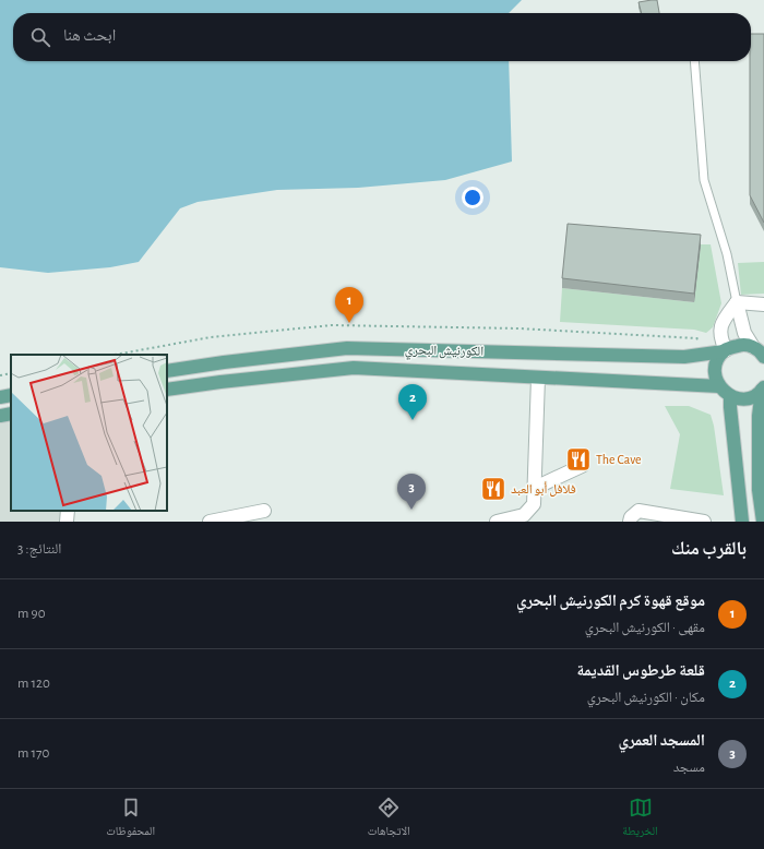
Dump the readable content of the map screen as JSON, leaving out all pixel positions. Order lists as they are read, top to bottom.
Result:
{
  "streets": {
    "main road": ["الكورنيش البحري"]
  },
  "places": {
    "restaurant": ["The Cave", "فلافل أبو العبد"]
  },
  "page": {
    "search": "ابحث هنا",
    "pins": ["1", "2", "3"],
    "heading": ["بالقرب منك", "النتائج: 3"],
    "list": [
      {
        "mark": "1",
        "name": "موقع قهوة كرم الكورنيش البحري",
        "note": "مقهى · الكورنيش البحري",
        "value": "90 m"
      },
      {
        "mark": "2",
        "name": "قلعة طرطوس القديمة",
        "note": "مكان · الكورنيش البحري",
        "value": "120 m"
      },
      {
        "mark": "3",
        "name": "المسجد العمري",
        "note": "مسجد",
        "value": "170 m"
      }
    ],
    "nav": ["الخريطة", "الاتجاهات", "المحفوظات"]
  }
}
